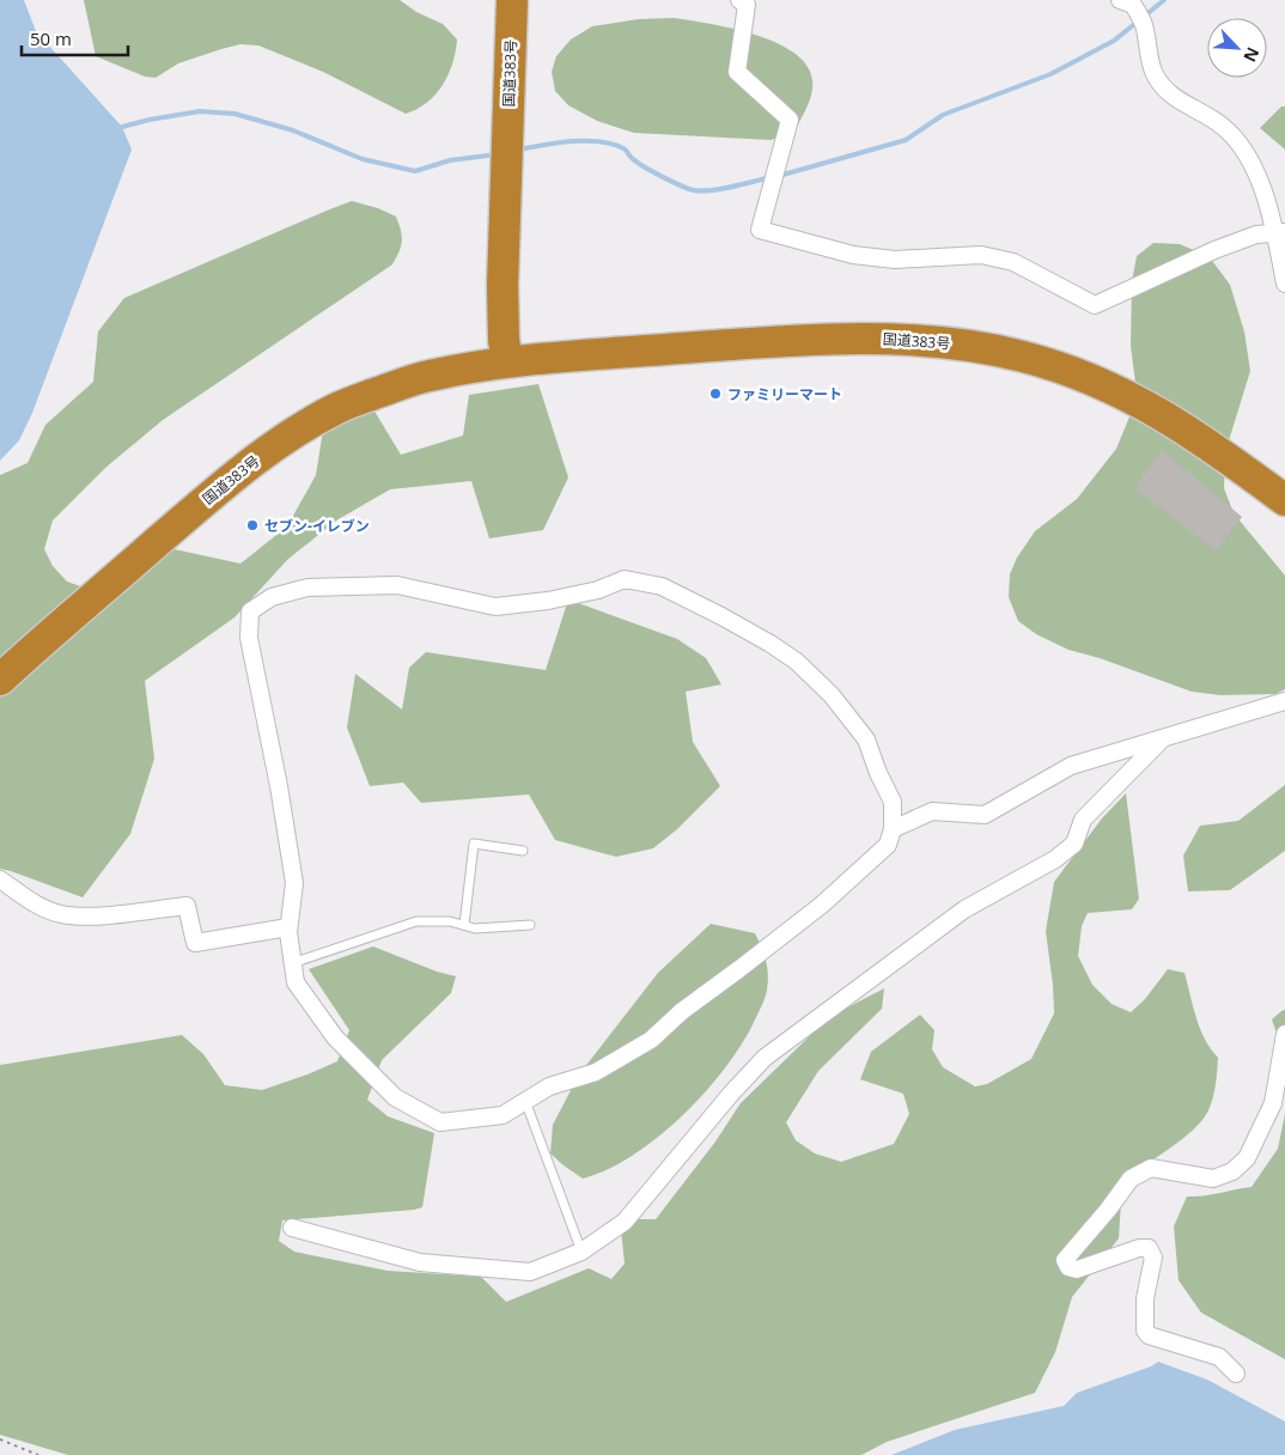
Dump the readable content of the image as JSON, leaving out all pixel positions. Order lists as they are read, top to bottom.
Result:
{
  "streets": {
    "highway": ["国道383号"]
  },
  "places": ["ファミリーマート", "セブン-イレブン"],
  "scale_bar": "50 m",
  "north": "bottom right"
}
